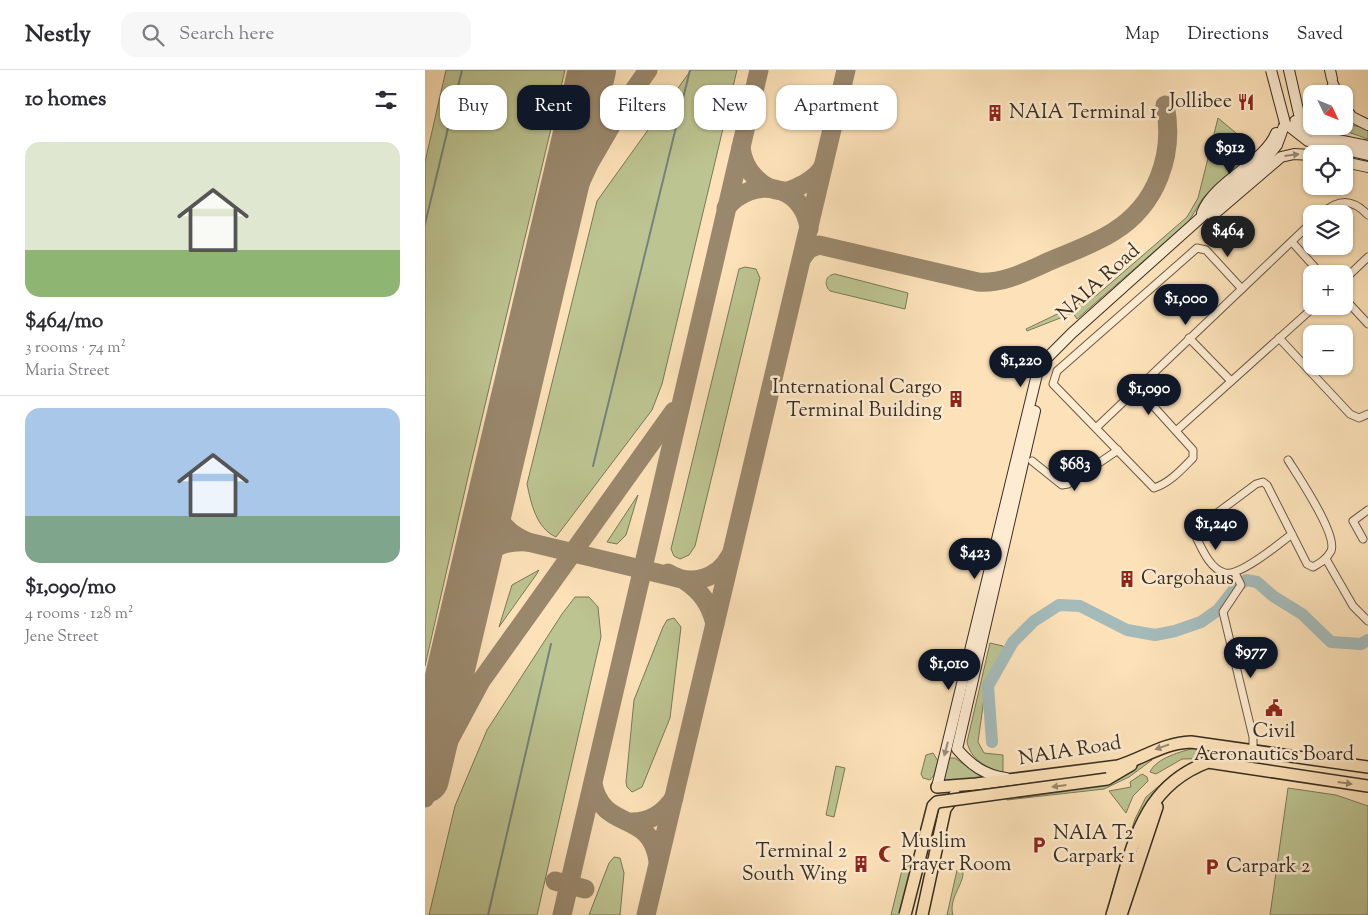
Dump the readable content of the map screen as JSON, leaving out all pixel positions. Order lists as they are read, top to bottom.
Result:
{
  "streets": {
    "main road": ["NAIA Road"]
  },
  "places": {
    "restaurant": ["Jollibee"],
    "building": [
      "NAIA Terminal 1",
      "International Cargo Terminal Building",
      "Cargohaus",
      "Terminal 2 South Wing"
    ],
    "public building": ["Civil Aeronautics Board"],
    "parking": ["NAIA T2 Carpark 1", "Carpark 2"],
    "mosque": ["Muslim Prayer Room"]
  },
  "north": "bottom right",
  "page": {
    "header": "Nestly",
    "search": "Search here",
    "nav": ["Map", "Directions", "Saved"],
    "heading": "10 homes",
    "map_buttons": ["+", "−"],
    "chip": [
      "Buy",
      "Rent",
      "Filters",
      "New",
      "Apartment"
    ],
    "list": [
      {
        "name": "$464/mo",
        "note": "3 rooms · 74 m² · Maria Street"
      },
      {
        "name": "$1,090/mo",
        "note": "4 rooms · 128 m² · Jene Street"
      }
    ],
    "price": [
      "$912",
      "$464",
      "$1,000",
      "$1,220",
      "$1,090",
      "$683",
      "$1,240",
      "$423",
      "$977",
      "$1,010"
    ]
  }
}
